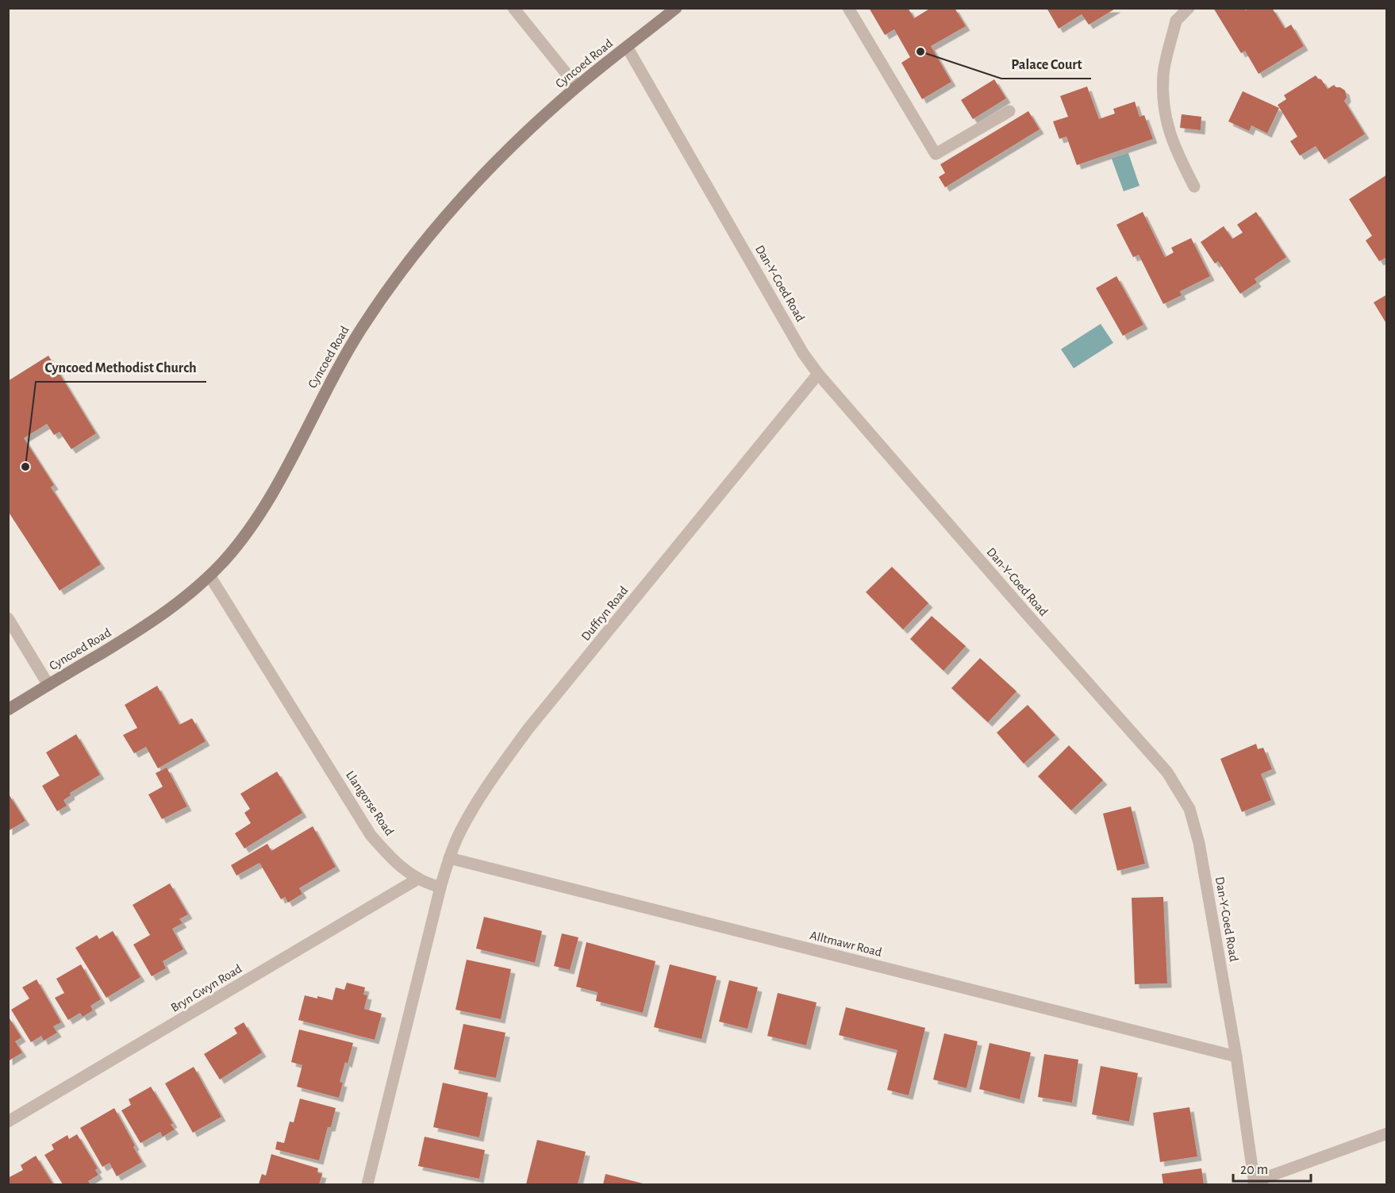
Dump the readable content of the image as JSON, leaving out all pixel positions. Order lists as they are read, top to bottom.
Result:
{
  "streets": {
    "street": [
      "Cyncoed Road",
      "Dan-Y-Coed Road",
      "Duffryn Road",
      "Llangorse Road",
      "Alltmawr Road",
      "Bryn Gwyn Road"
    ]
  },
  "crossings": [
    ["Cyncoed Road", "Dan-Y-Coed Road"],
    ["Cyncoed Road", "Llangorse Road"],
    ["Dan-Y-Coed Road", "Duffryn Road"],
    ["Dan-Y-Coed Road", "Alltmawr Road"],
    ["Duffryn Road", "Llangorse Road"],
    ["Duffryn Road", "Alltmawr Road"],
    ["Llangorse Road", "Bryn Gwyn Road"]
  ],
  "places": ["Palace Court", "Cyncoed Methodist Church"],
  "scale_bar": "20 m"
}
